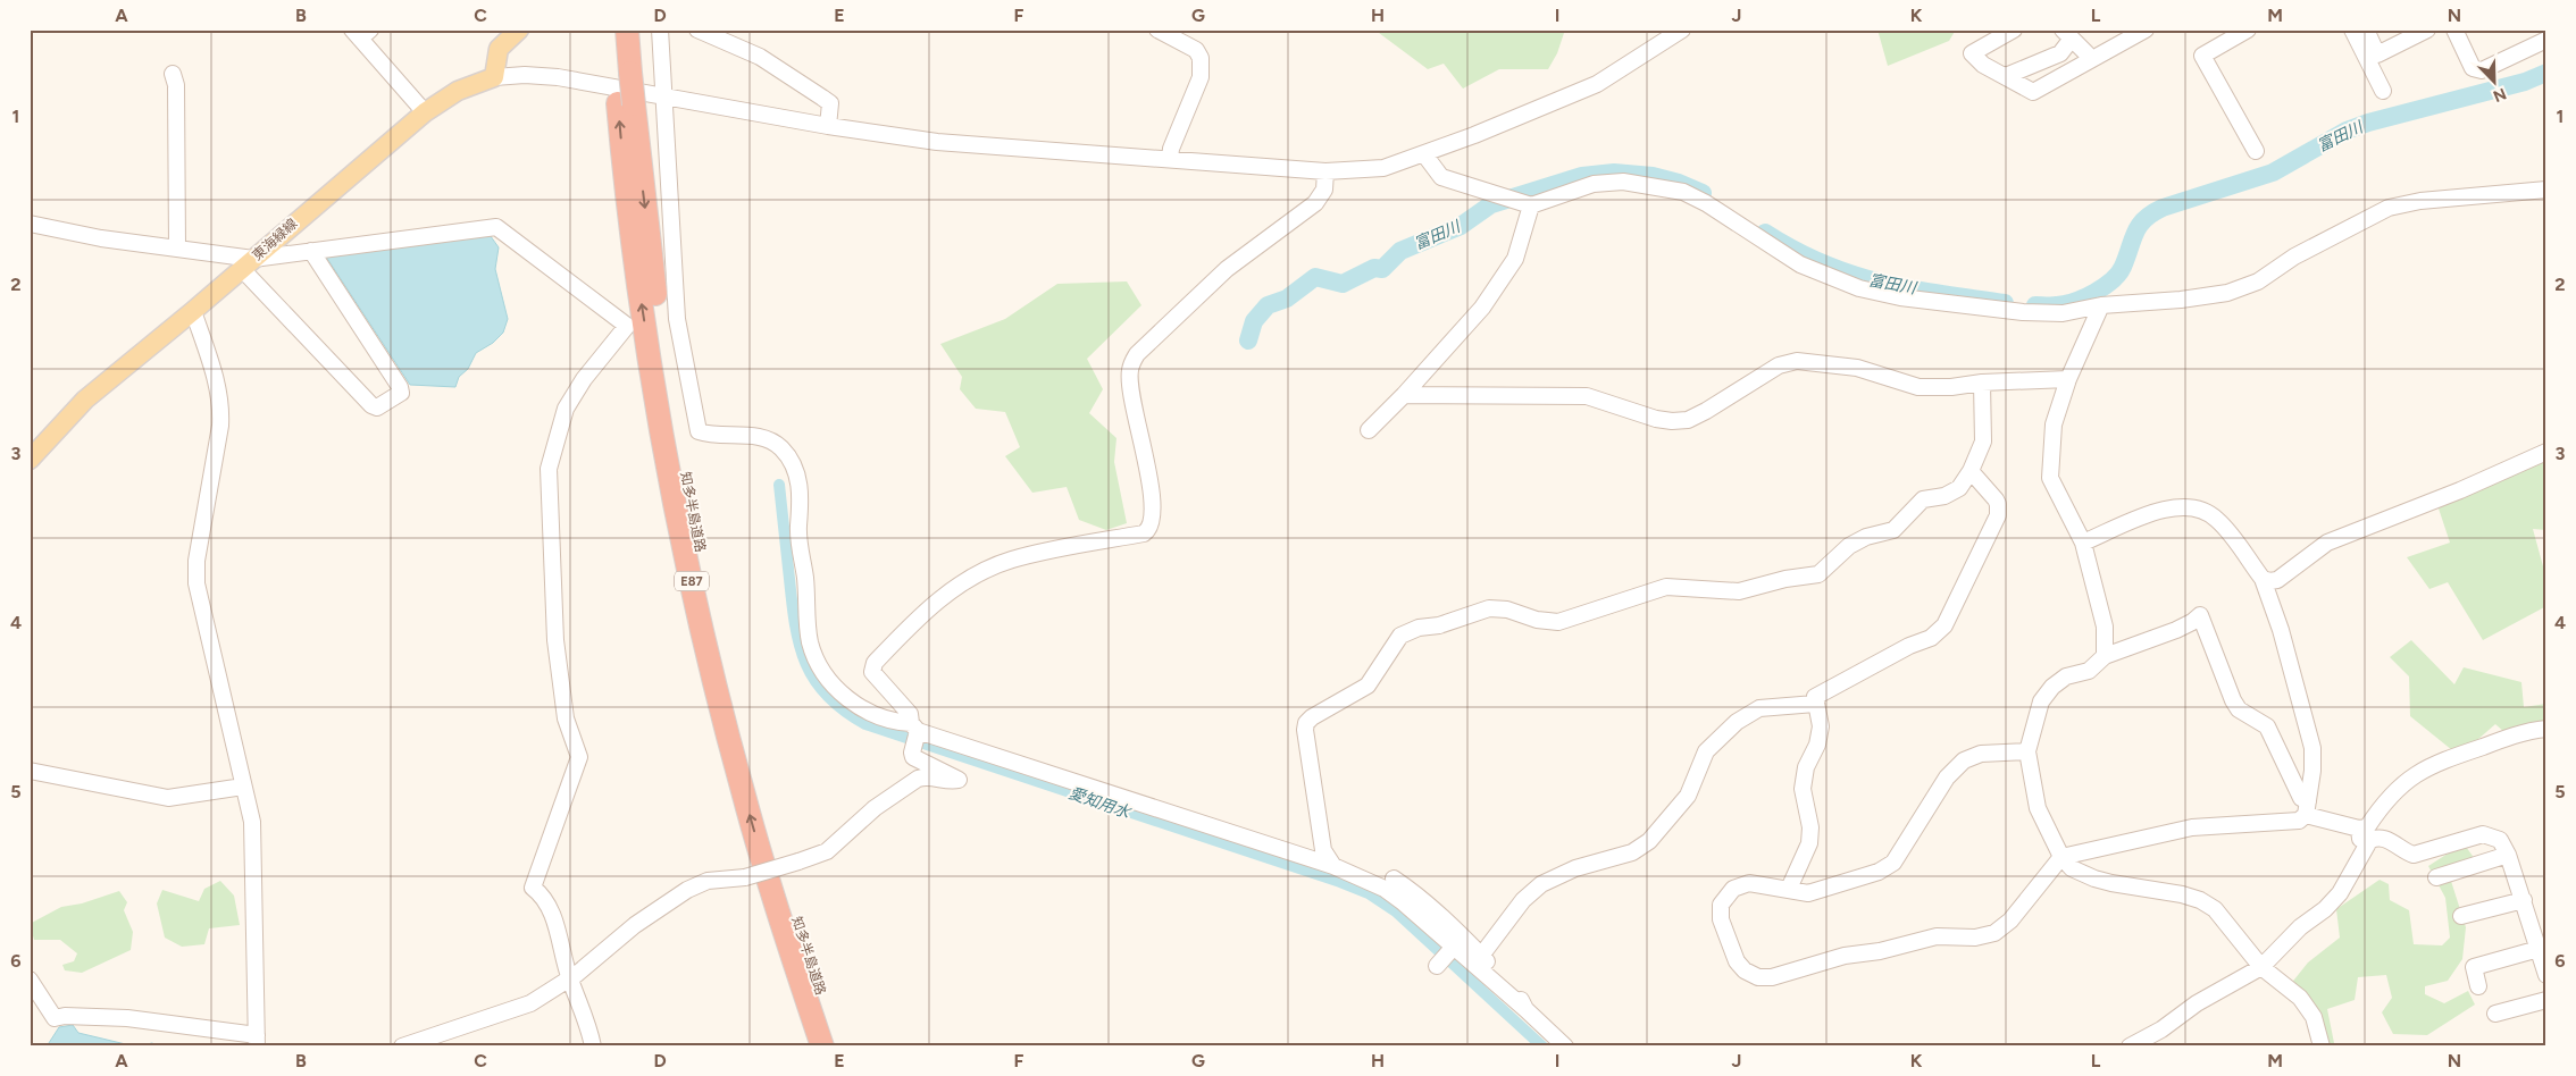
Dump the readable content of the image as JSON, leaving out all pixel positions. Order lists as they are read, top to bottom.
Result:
{
  "streets": {
    "highway": ["知多半島道路", "E87"],
    "main road": ["東海緑線"]
  },
  "water": ["富田川", "愛知用水"],
  "north": "bottom right",
  "grid": {
    "columns": [
      "A",
      "B",
      "C",
      "D",
      "E",
      "F",
      "G",
      "H",
      "I",
      "J",
      "K",
      "L",
      "M",
      "N"
    ],
    "rows": [
      "1",
      "2",
      "3",
      "4",
      "5",
      "6"
    ]
  }
}
